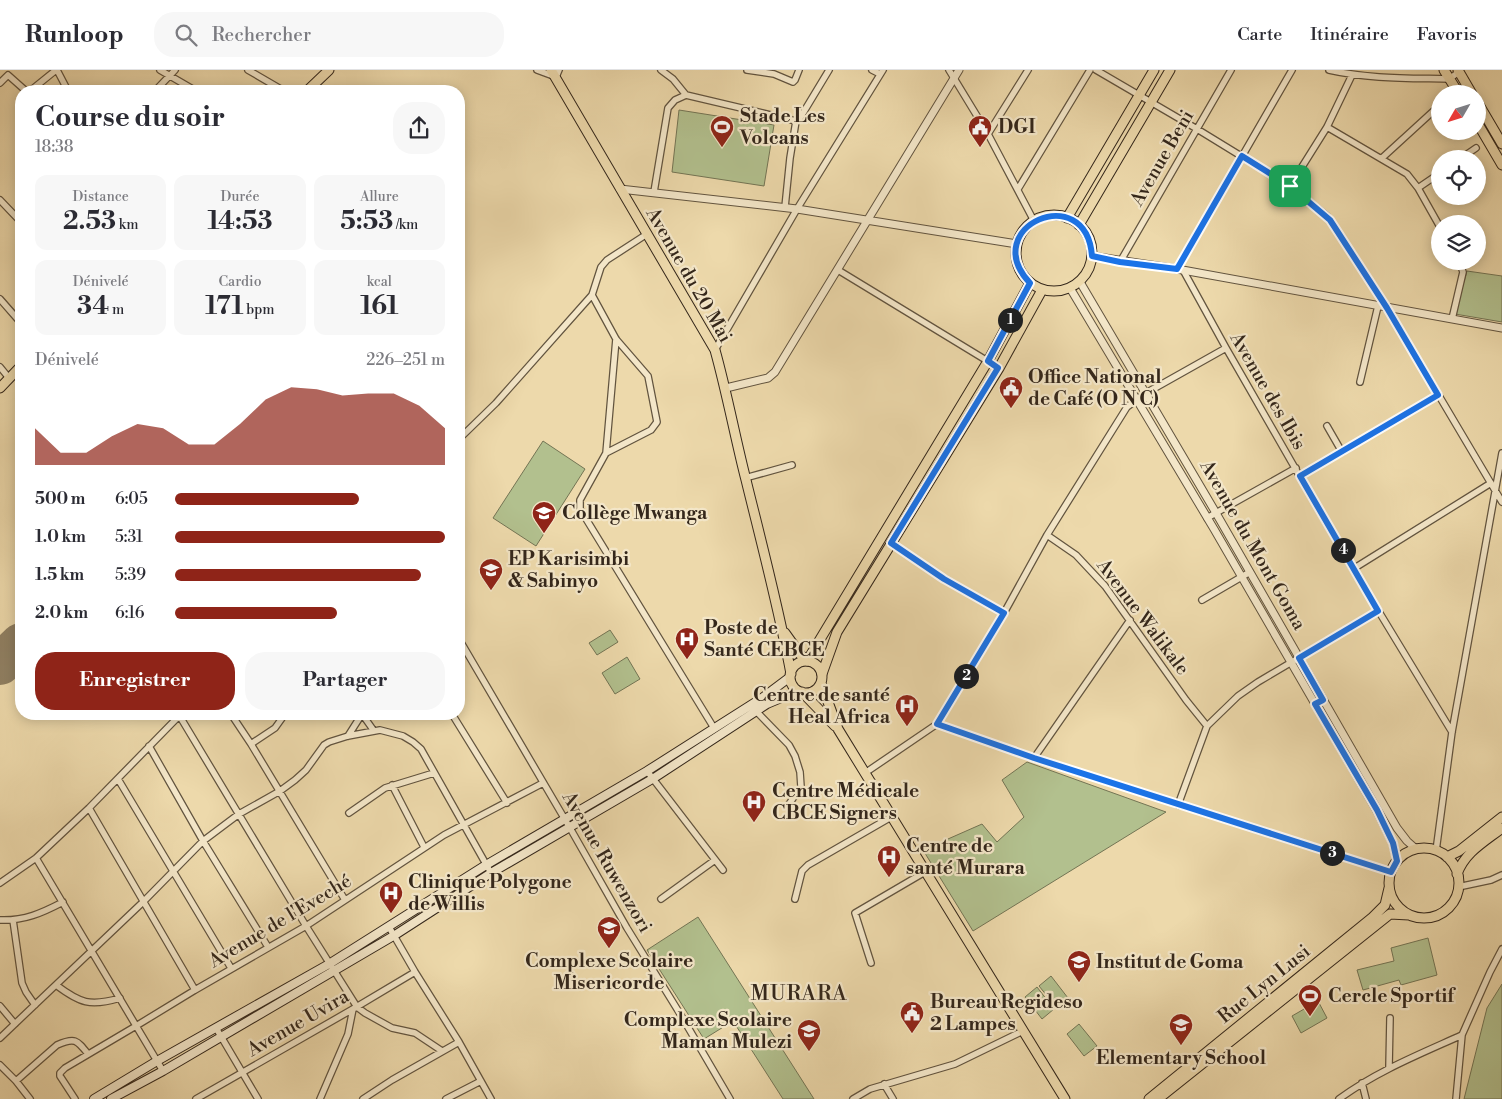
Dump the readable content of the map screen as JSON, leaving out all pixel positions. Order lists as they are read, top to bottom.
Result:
{
  "streets": {
    "main road": ["Avenue du 20 Mai", "Rue Lyn Lusi"],
    "street": [
      "Avenue Beni",
      "Avenue des Ibis",
      "Avenue du Mont Goma",
      "Avenue Walikale",
      "Avenue Ruwenzori",
      "Avenue de l'Eveché",
      "Avenue Uvira"
    ]
  },
  "crossings": [
    ["Avenue du Mont Goma", "Rue Lyn Lusi"],
    ["Avenue Ruwenzori", "Avenue de l'Eveché"]
  ],
  "districts": ["MURARA"],
  "places": {
    "sports": ["Stade Les Volcans", "Cercle Sportif"],
    "public building": ["DGI", "Office National de Café (O N C)", "Bureau Regideso 2 Lampes"],
    "school or university": [
      "Collège Mwanga",
      "EP Karisimbi & Sabinyo",
      "Complexe Scolaire Misericorde",
      "Institut de Goma",
      "Elementary School",
      "Complexe Scolaire Maman Mulezi"
    ],
    "hospital": [
      "Poste de Santé CEBCE",
      "Centre de santé Heal Africa",
      "Centre Médicale CBCE Signers",
      "Centre de santé Murara",
      "Clinique Polygone de Willis"
    ]
  },
  "north": "bottom left",
  "page": {
    "header": "Runloop",
    "search": "Rechercher",
    "nav": ["Carte", "Itinéraire", "Favoris"],
    "heading": ["Course du soir", "18:38"],
    "stats": [
      ["Distance", "2.53 km"],
      ["Durée", "14:53"],
      ["Allure", "5:53 /km"],
      ["Dénivelé", "34 m"],
      ["Cardio", "171 bpm"],
      ["kcal", "161"]
    ],
    "pins": [
      "1",
      "4",
      "2",
      "3"
    ],
    "chart": ["Dénivelé", "226–251 m"],
    "list": [
      {
        "name": "500 m",
        "note": "6:05"
      },
      {
        "name": "1.0 km",
        "note": "5:31"
      },
      {
        "name": "1.5 km",
        "note": "5:39"
      },
      {
        "name": "2.0 km",
        "note": "6:16"
      }
    ],
    "buttons": ["Enregistrer", "Partager"]
  }
}
